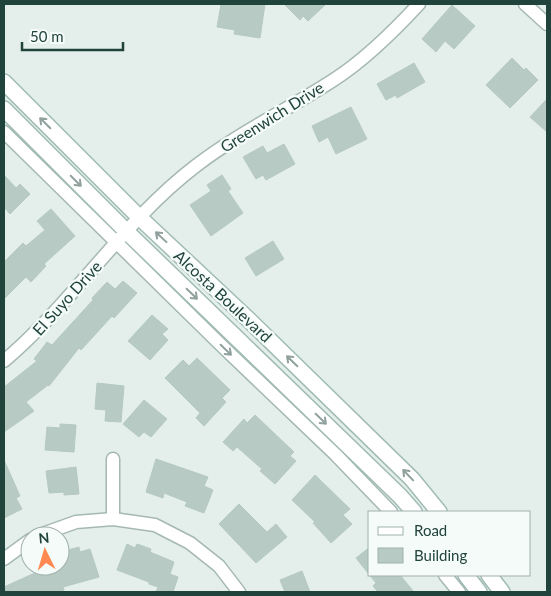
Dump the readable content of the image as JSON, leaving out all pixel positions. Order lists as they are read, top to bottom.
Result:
{
  "streets": {
    "main road": ["Alcosta Boulevard"],
    "street": ["Greenwich Drive", "El Suyo Drive"]
  },
  "crossings": [
    ["Greenwich Drive", "Alcosta Boulevard"],
    ["Greenwich Drive", "El Suyo Drive"],
    ["Alcosta Boulevard", "El Suyo Drive"]
  ],
  "legend": ["Road", "Building"],
  "scale_bar": "50 m",
  "north": "top"
}
